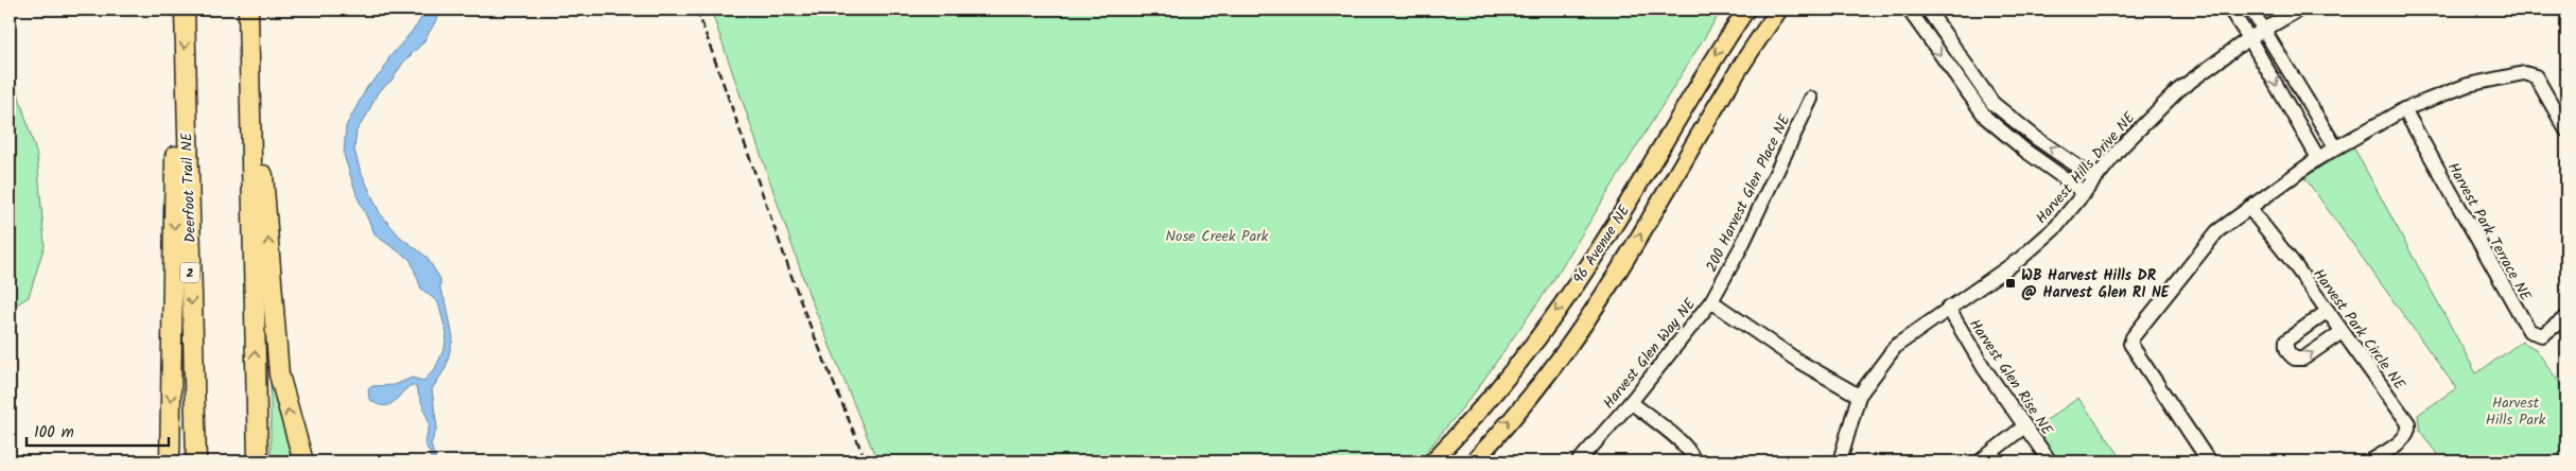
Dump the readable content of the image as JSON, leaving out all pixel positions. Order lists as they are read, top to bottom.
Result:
{
  "streets": {
    "highway": ["Deerfoot Trail NE", "2"],
    "main road": ["96 Avenue NE"],
    "street": [
      "Harvest Hills Drive NE",
      "200 Harvest Glen Place NE",
      "Harvest Park Terrace NE",
      "Harvest Park Circle NE",
      "Harvest Glen Way NE",
      "Harvest Glen Rise NE"
    ]
  },
  "crossings": [
    ["Harvest Hills Drive NE", "Harvest Glen Way NE"],
    ["Harvest Hills Drive NE", "Harvest Glen Rise NE"],
    ["200 Harvest Glen Place NE", "Harvest Glen Way NE"]
  ],
  "parks": ["Nose Creek Park", "Harvest Hills Park"],
  "places": {
    "transit": ["WB Harvest Hills DR @ Harvest Glen RI NE"]
  },
  "scale_bar": "100 m"
}
